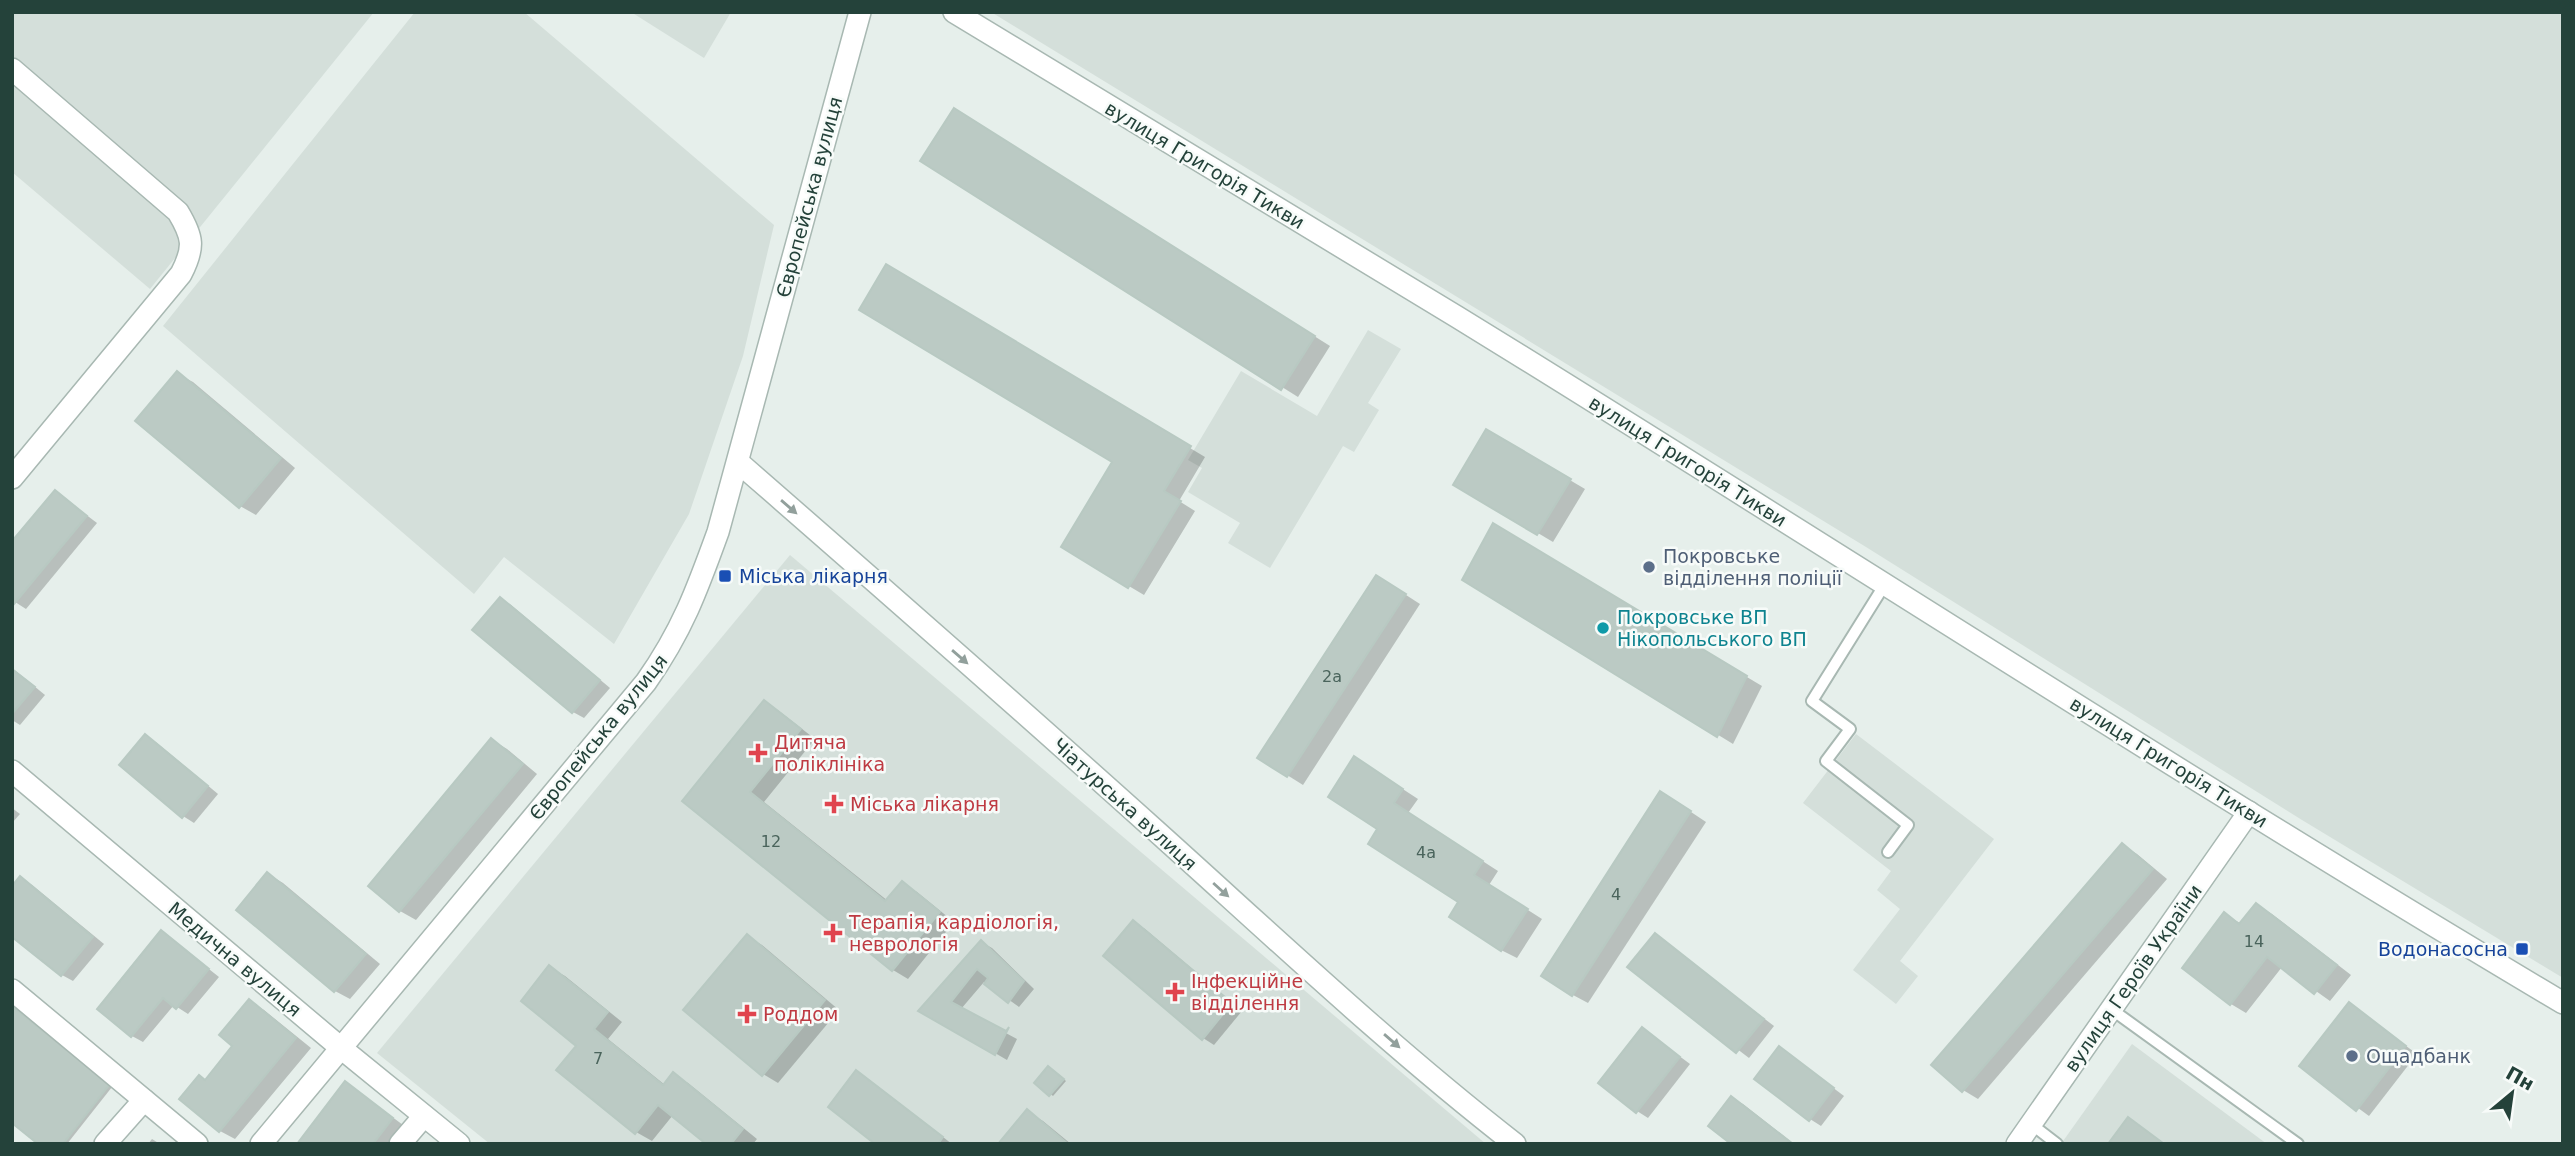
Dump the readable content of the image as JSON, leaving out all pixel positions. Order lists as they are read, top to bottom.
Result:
{
  "streets": {
    "street": [
      "вулиця Григорія Тикви",
      "Європейська вулиця",
      "Чіатурська вулиця",
      "Медична вулиця",
      "вулиця Героїв України"
    ]
  },
  "crossings": [
    ["вулиця Григорія Тикви", "вулиця Героїв України"],
    ["Європейська вулиця", "Чіатурська вулиця"],
    ["Європейська вулиця", "Медична вулиця"]
  ],
  "one_way": ["Чіатурська вулиця"],
  "places": {
    "other": ["Покровське відділення поліції", "Покровське ВП Нікопольського ВП", "Ощадбанк"],
    "transit": ["Міська лікарня", "Водонасосна"],
    "health": [
      "Дитяча поліклініка",
      "Мiська лiкарня",
      "Терапія, кардіологія, неврологія",
      "Інфекційне відділення",
      "Роддом"
    ]
  },
  "house_numbers": [
    "2а",
    "12",
    "4а",
    "4",
    "14",
    "7"
  ],
  "north": "top right"
}
